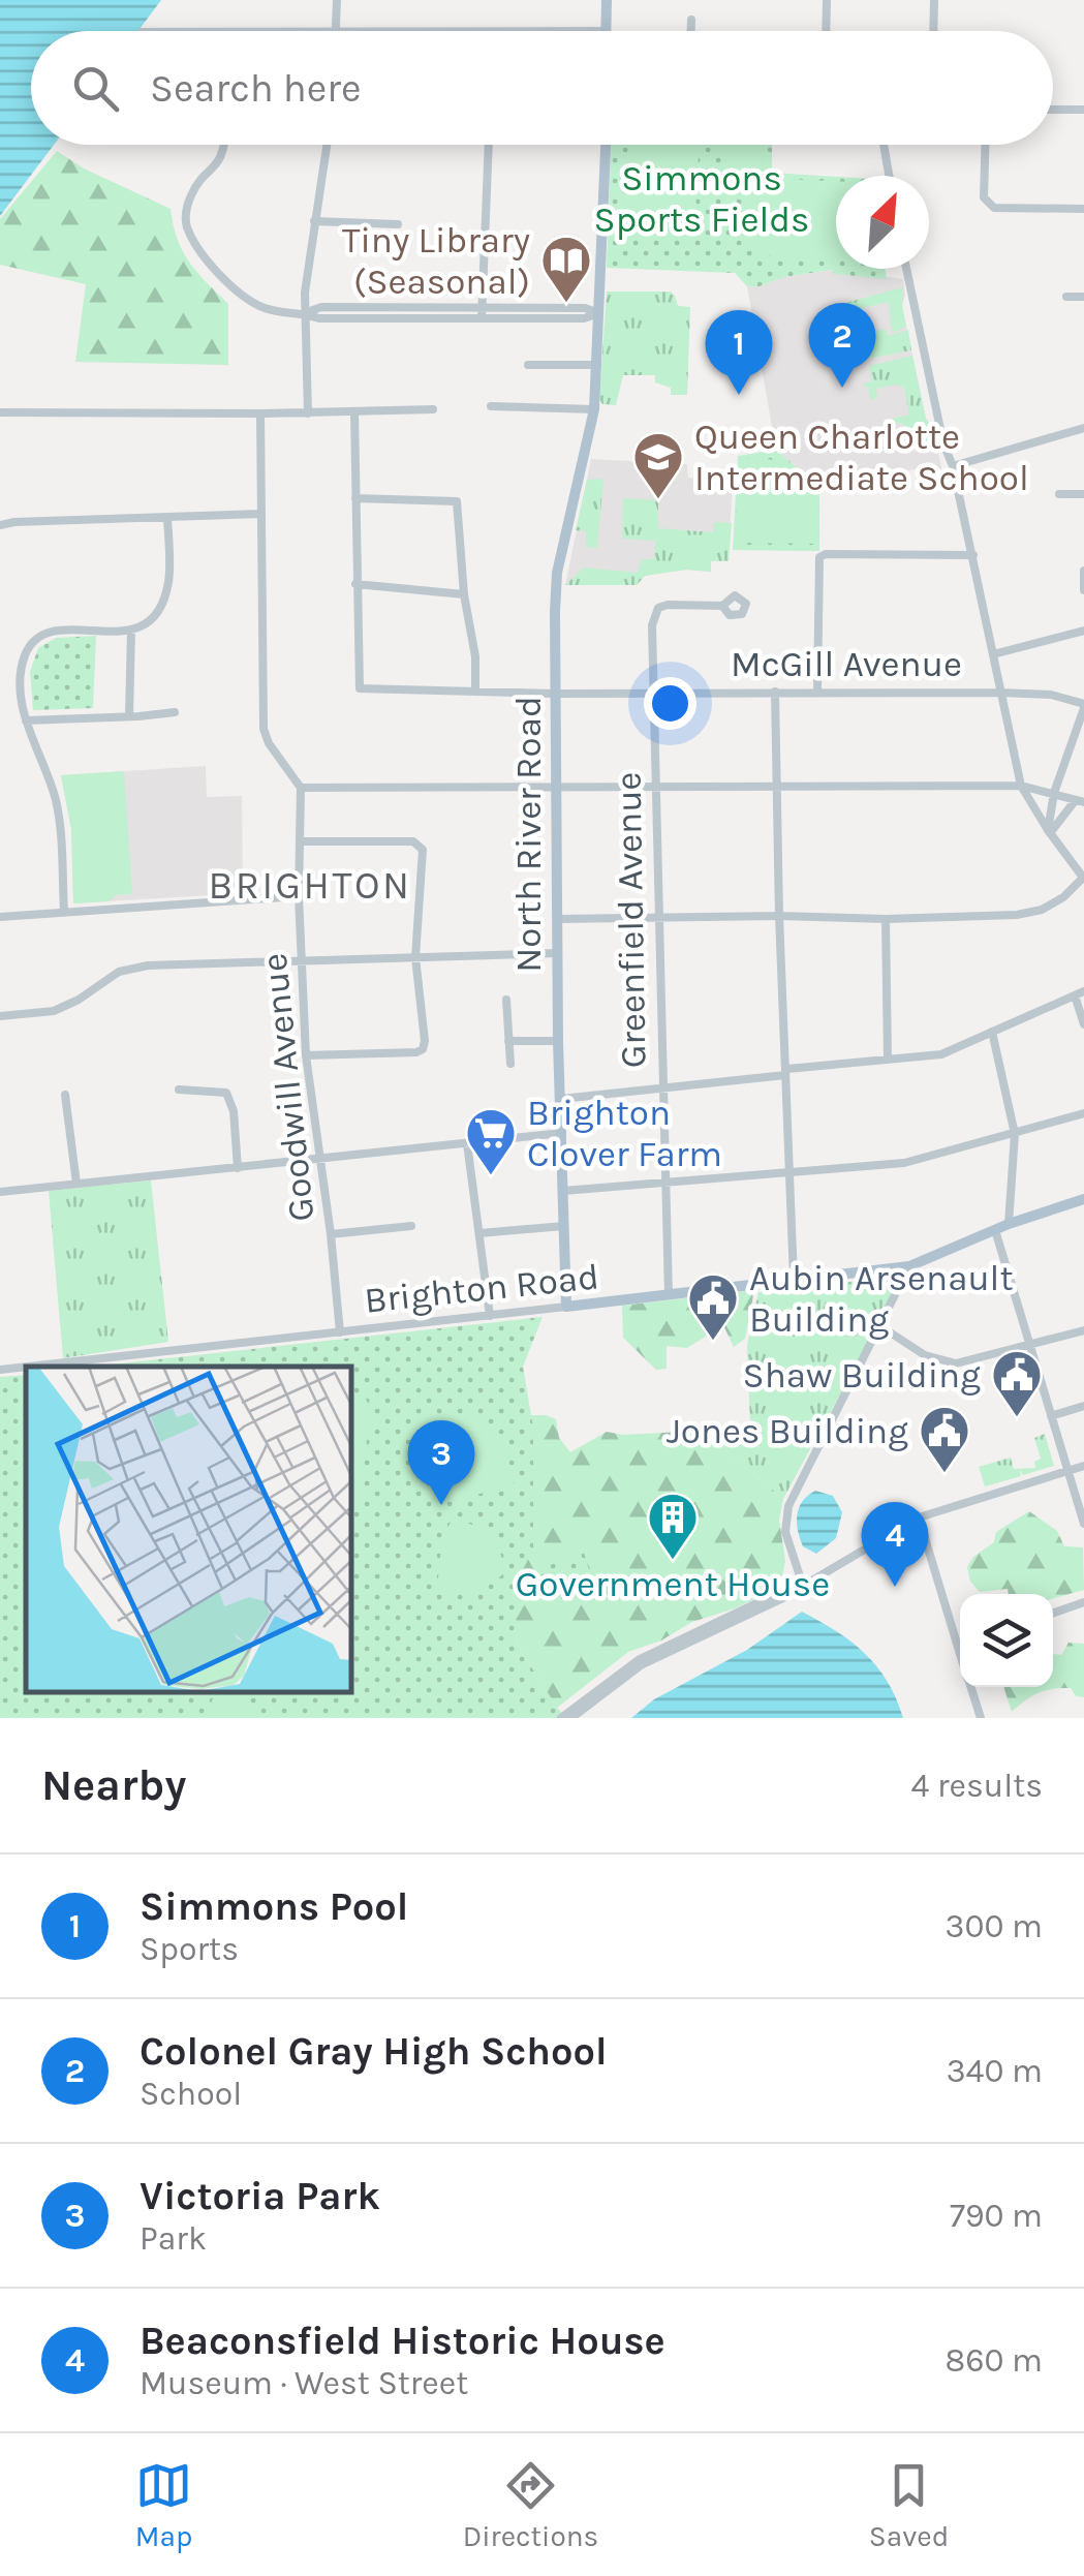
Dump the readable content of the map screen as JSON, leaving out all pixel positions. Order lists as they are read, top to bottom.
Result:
{
  "streets": {
    "main road": ["North River Road", "Brighton Road"],
    "street": ["McGill Avenue", "Greenfield Avenue", "Goodwill Avenue"]
  },
  "crossings": [
    ["McGill Avenue", "North River Road"],
    ["McGill Avenue", "Greenfield Avenue"],
    ["North River Road", "Brighton Road"],
    ["Greenfield Avenue", "Brighton Road"],
    ["Goodwill Avenue", "Brighton Road"]
  ],
  "districts": ["BRIGHTON"],
  "parks": ["Simmons Sports Fields"],
  "places": {
    "library": ["Tiny Library (Seasonal)"],
    "school or university": ["Queen Charlotte Intermediate School"],
    "supermarket": ["Brighton Clover Farm"],
    "public building": ["Aubin Arsenault Building", "Shaw Building", "Jones Building"],
    "building": ["Government House"]
  },
  "north": "top right",
  "page": {
    "search": "Search here",
    "pins": [
      "2",
      "1",
      "3",
      "4"
    ],
    "heading": ["Nearby", "4 results"],
    "list": [
      {
        "mark": "1",
        "name": "Simmons Pool",
        "note": "Sports",
        "value": "300 m"
      },
      {
        "mark": "2",
        "name": "Colonel Gray High School",
        "note": "School",
        "value": "340 m"
      },
      {
        "mark": "3",
        "name": "Victoria Park",
        "note": "Park",
        "value": "790 m"
      },
      {
        "mark": "4",
        "name": "Beaconsfield Historic House",
        "note": "Museum · West Street",
        "value": "860 m"
      }
    ],
    "nav": ["Map", "Directions", "Saved"]
  }
}
